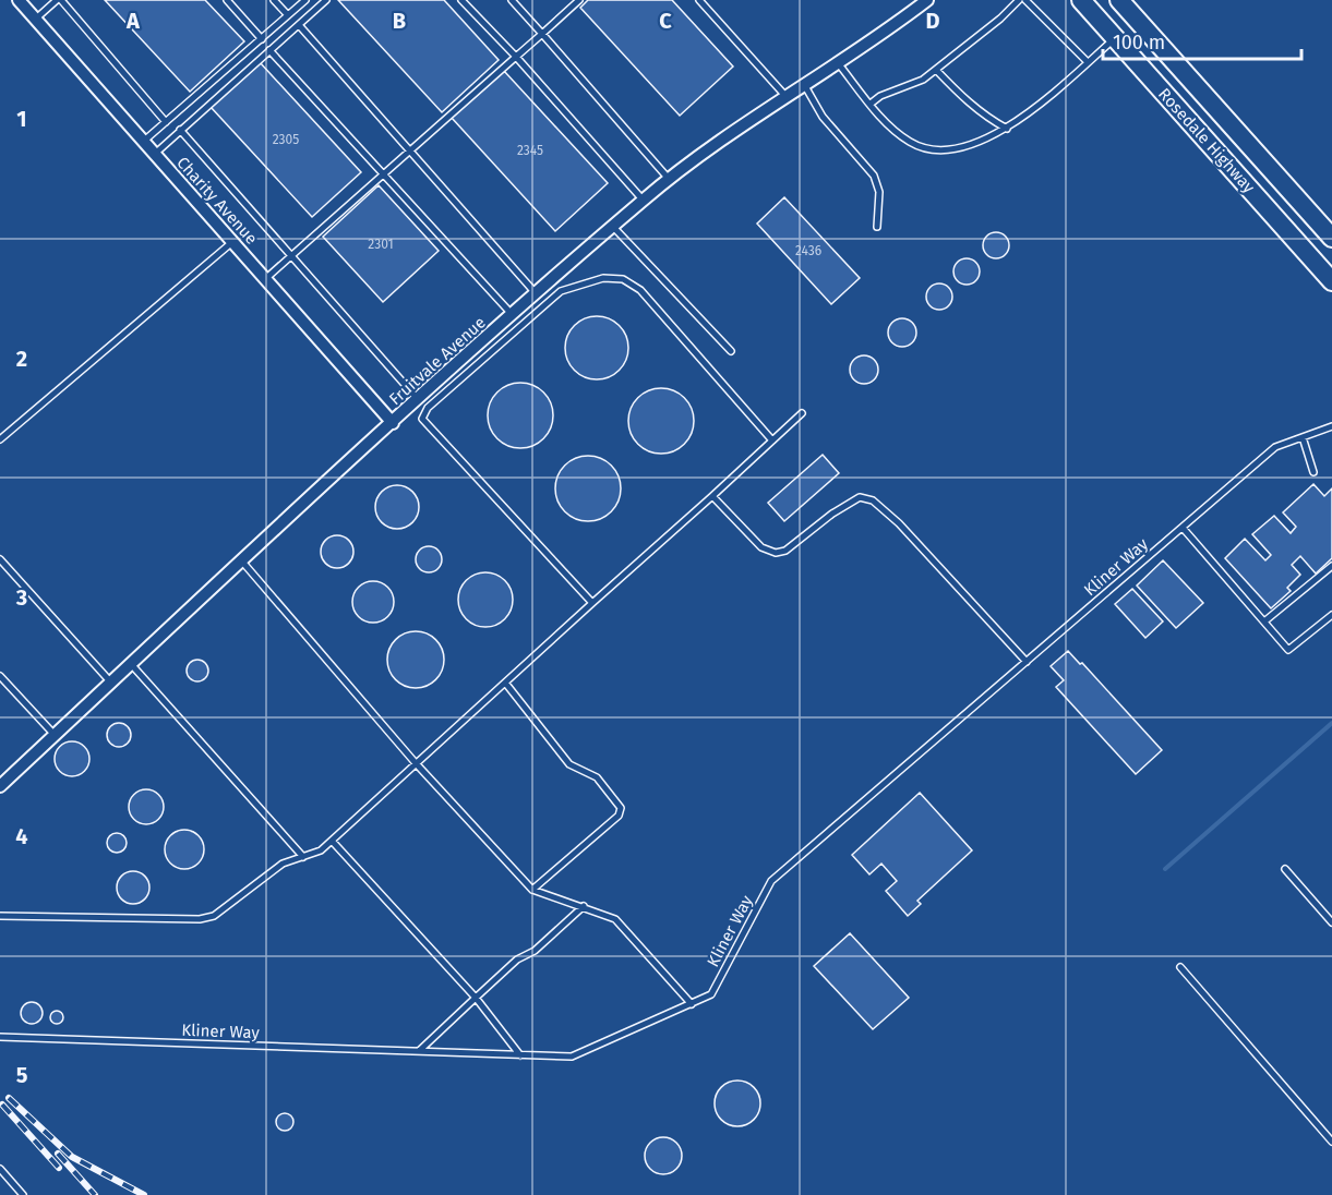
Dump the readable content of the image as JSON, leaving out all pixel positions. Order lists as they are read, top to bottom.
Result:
{
  "streets": {
    "main road": ["Rosedale Highway"],
    "street": ["Charity Avenue", "Fruitvale Avenue"],
    "lane": ["Kliner Way"]
  },
  "crossings": [
    ["Charity Avenue", "Fruitvale Avenue"]
  ],
  "house_numbers": [
    "2305",
    "2345",
    "2301",
    "2436"
  ],
  "scale_bar": "100 m",
  "grid": {
    "columns": [
      "A",
      "B",
      "C",
      "D"
    ],
    "rows": [
      "1",
      "2",
      "3",
      "4",
      "5"
    ]
  }
}
